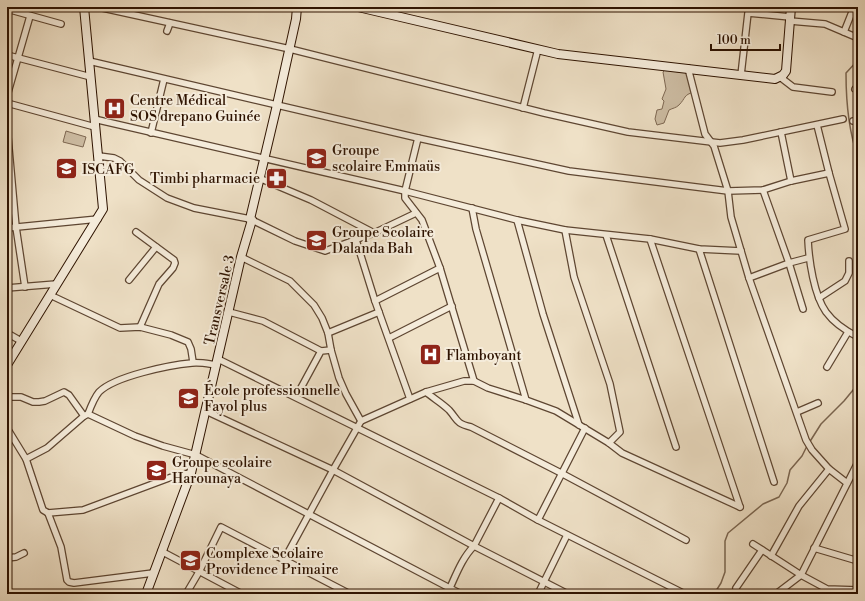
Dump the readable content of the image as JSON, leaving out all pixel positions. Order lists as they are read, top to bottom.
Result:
{
  "streets": {
    "street": ["Transversale 3"]
  },
  "places": {
    "hospital": ["Centre Médical SOS drepano Guinée", "Flamboyant"],
    "school or university": [
      "Groupe scolaire Emmaüs",
      "ISCAFG",
      "Groupe Scolaire Dalanda Bah",
      "École professionnelle Fayol plus",
      "Groupe scolaire Harounaya",
      "Complexe Scolaire Providence Primaire"
    ],
    "pharmacy": ["Timbi pharmacie"]
  },
  "scale_bar": "100 m"
}
